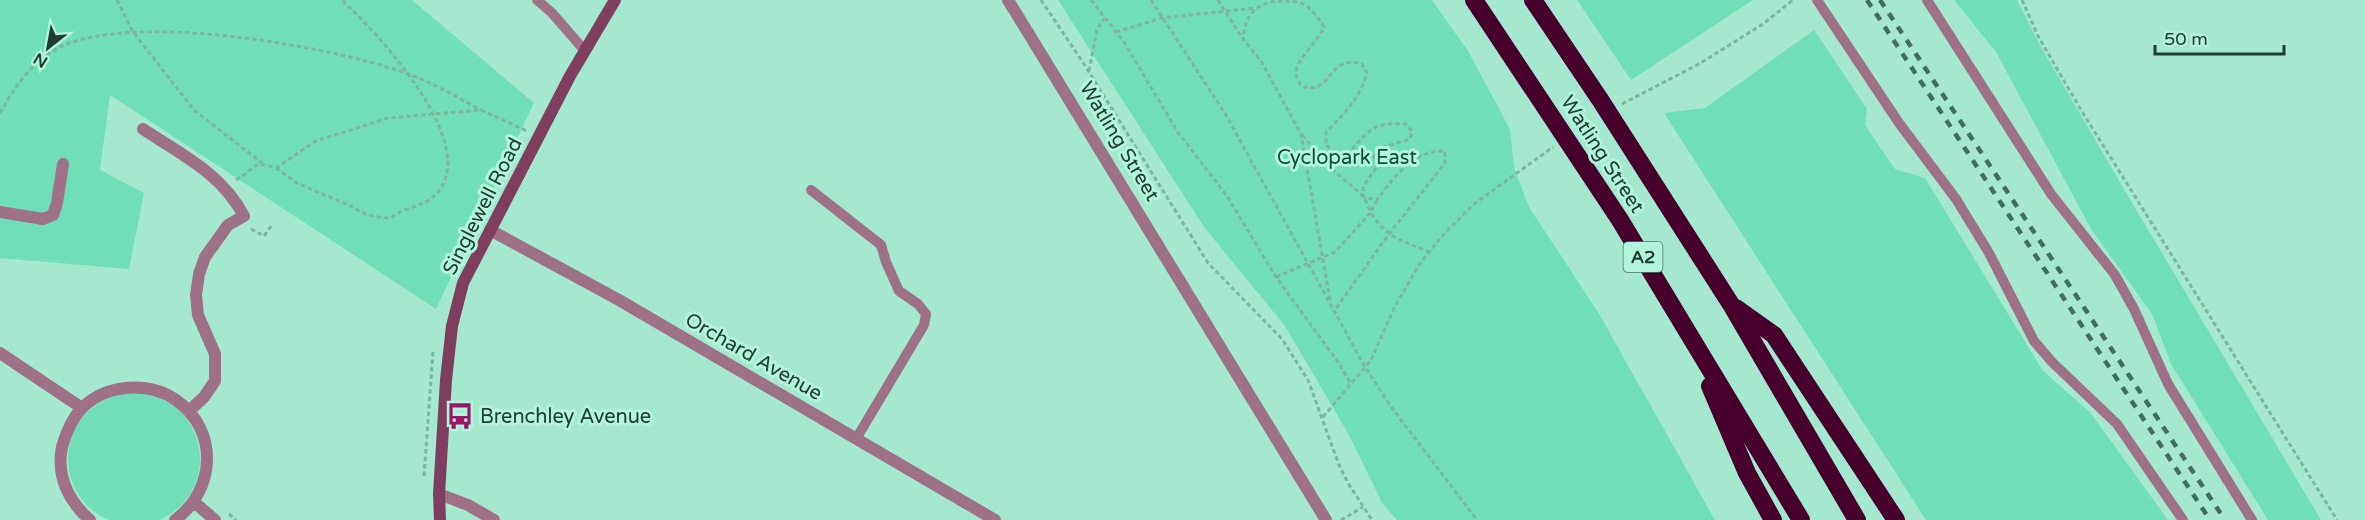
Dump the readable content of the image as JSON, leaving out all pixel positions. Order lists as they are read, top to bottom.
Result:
{
  "streets": {
    "highway": ["Watling Street", "A2"],
    "street": ["Singlewell Road", "Orchard Avenue"]
  },
  "crossings": [
    ["Singlewell Road", "Orchard Avenue"]
  ],
  "parks": ["Cyclopark East"],
  "places": {
    "bus stop": ["Brenchley Avenue"]
  },
  "scale_bar": "50 m",
  "north": "bottom left"
}
